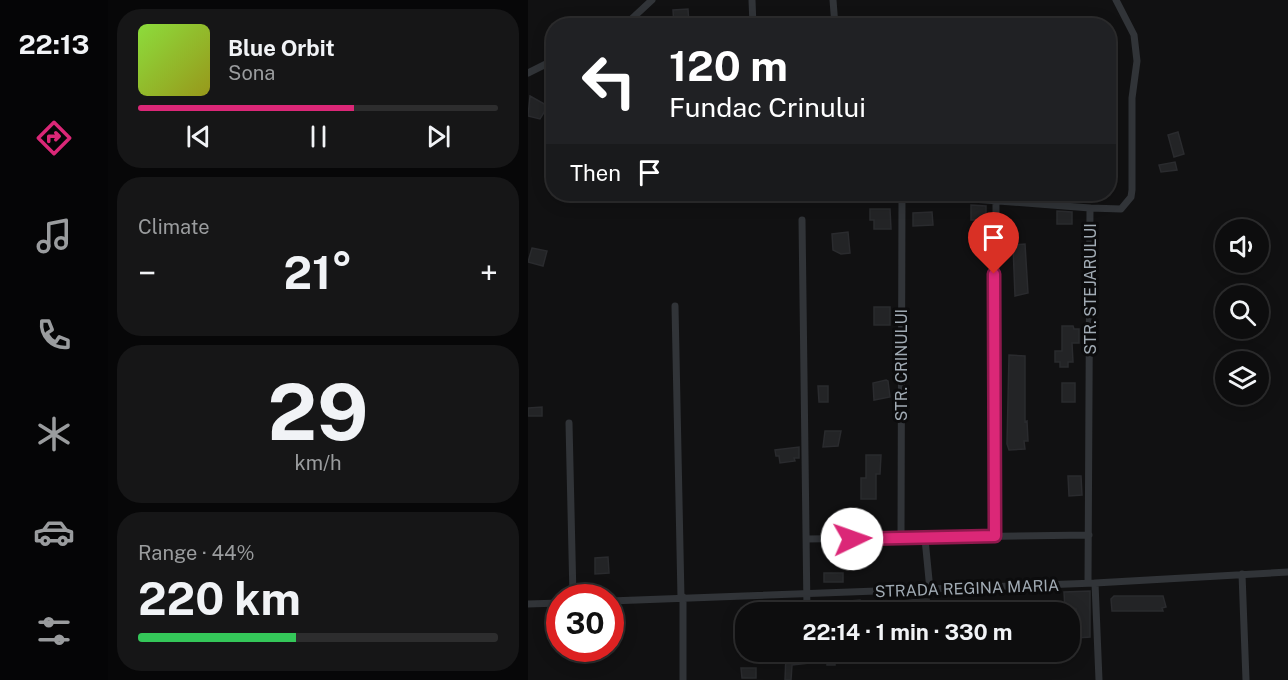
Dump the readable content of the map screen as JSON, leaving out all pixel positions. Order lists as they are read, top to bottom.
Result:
{
  "streets": {
    "street": ["STR. STEJARULUI", "STR. CRINULUI", "STRADA REGINA MARIA"]
  },
  "crossings": [
    ["STR. STEJARULUI", "STRADA REGINA MARIA"]
  ],
  "page": {
    "tabs": "22:13",
    "turn": ["120 m", "Fundac Crinului"],
    "song": ["Blue Orbit", "Sona"],
    "then": "Then",
    "tile": [
      "Climate",
      ["29", "km/h"],
      ["Range · 44%", "220 km"]
    ],
    "heat": ["−", "21°", "+"],
    "limit": "30",
    "trip": "22:14 · 1 min · 330 m"
  }
}
